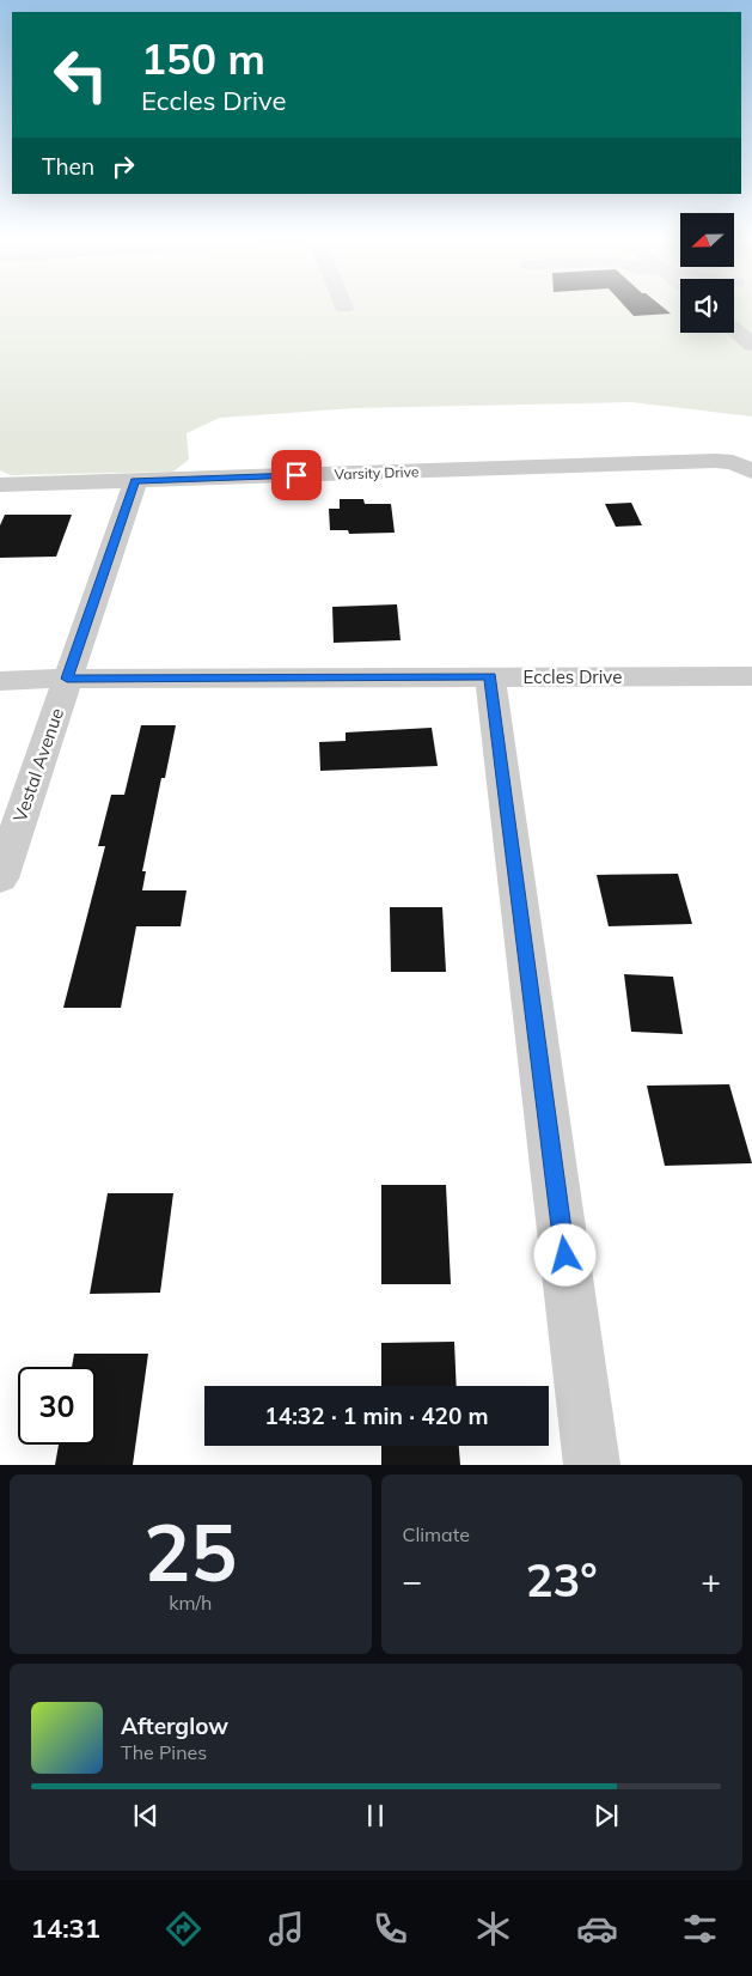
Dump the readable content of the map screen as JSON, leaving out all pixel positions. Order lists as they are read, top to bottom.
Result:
{
  "streets": {
    "street": ["Varsity Drive", "Eccles Drive", "Vestal Avenue"]
  },
  "crossings": [
    ["Varsity Drive", "Vestal Avenue"],
    ["Eccles Drive", "Vestal Avenue"]
  ],
  "north": "left",
  "page": {
    "turn": ["150 m", "Eccles Drive"],
    "then": "Then",
    "limit": "30",
    "trip": "14:32 · 1 min · 420 m",
    "tile": [
      ["25", "km/h"],
      "Climate"
    ],
    "heat": ["−", "23°", "+"],
    "song": ["Afterglow", "The Pines"],
    "tabs": "14:31"
  }
}
